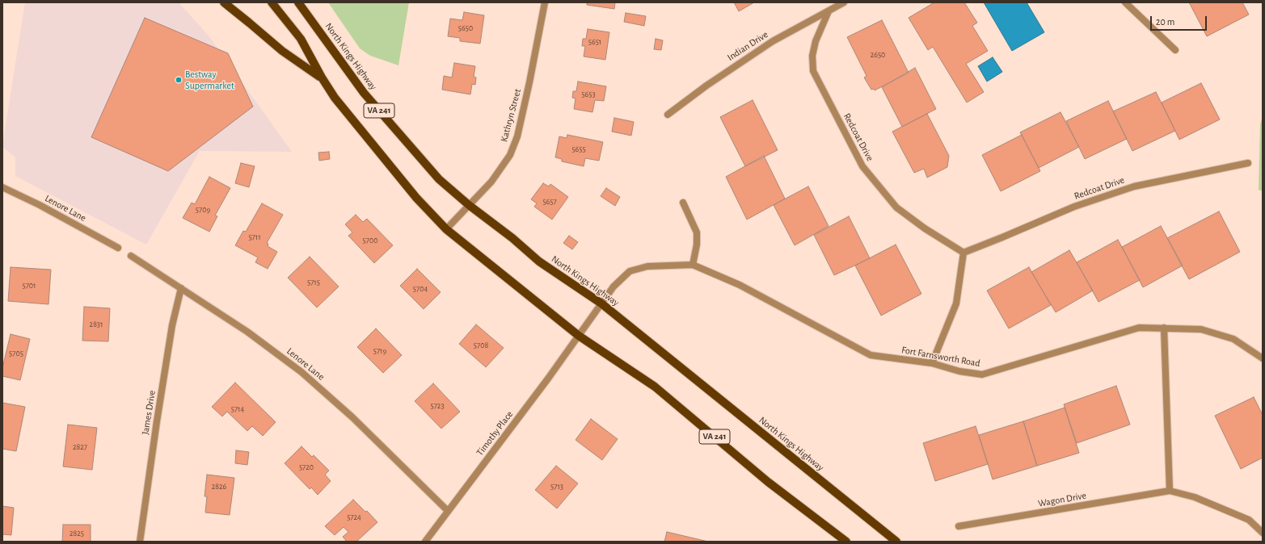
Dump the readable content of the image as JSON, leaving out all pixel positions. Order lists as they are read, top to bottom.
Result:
{
  "streets": {
    "main road": ["North Kings Highway", "VA 241"],
    "street": [
      "Indian Drive",
      "Kathryn Street",
      "Redcoat Drive",
      "Lenore Lane",
      "Fort Farnsworth Road",
      "James Drive",
      "Timothy Place",
      "Wagon Drive"
    ]
  },
  "crossings": [
    ["Indian Drive", "Redcoat Drive"],
    ["North Kings Highway", "Kathryn Street"],
    ["North Kings Highway", "Fort Farnsworth Road"],
    ["VA 241", "Kathryn Street"],
    ["VA 241", "Fort Farnsworth Road"],
    ["VA 241", "Timothy Place"],
    ["Lenore Lane", "James Drive"],
    ["Lenore Lane", "Timothy Place"],
    ["Fort Farnsworth Road", "Timothy Place"]
  ],
  "places": ["Bestway Supermarket"],
  "house_numbers": [
    "5650",
    "5651",
    "2650",
    "5653",
    "5655",
    "5657",
    "5709",
    "5711",
    "5700",
    "5715",
    "5701",
    "5704",
    "2831",
    "5708",
    "5719",
    "5705",
    "5723",
    "5714",
    "2827",
    "5720",
    "2826",
    "5713",
    "5724",
    "2825"
  ],
  "scale_bar": "20 m"
}
